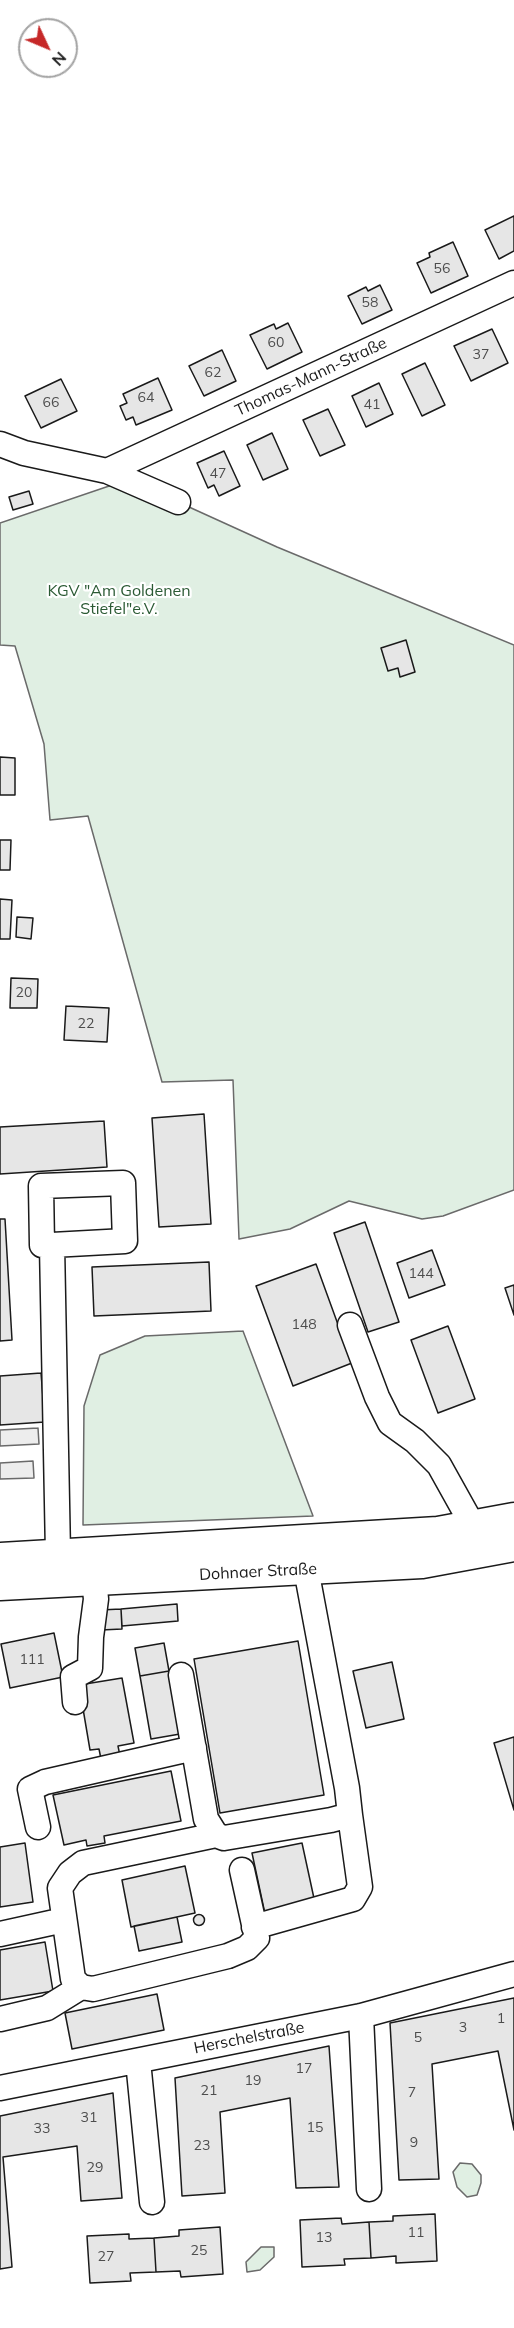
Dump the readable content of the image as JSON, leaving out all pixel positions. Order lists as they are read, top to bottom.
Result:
{
  "streets": {
    "main road": ["Dohnaer Straße"],
    "street": ["Thomas-Mann-Straße", "Herschelstraße"]
  },
  "parks": ["KGV \"Am Goldenen Stiefel\"e.V."],
  "house_numbers": [
    "56",
    "58",
    "60",
    "37",
    "62",
    "64",
    "66",
    "41",
    "47",
    "20",
    "22",
    "144",
    "148",
    "111",
    "1",
    "3",
    "5",
    "17",
    "19",
    "21",
    "7",
    "31",
    "15",
    "33",
    "9",
    "23",
    "29",
    "11",
    "13",
    "25",
    "27"
  ],
  "north": "bottom right"
}
